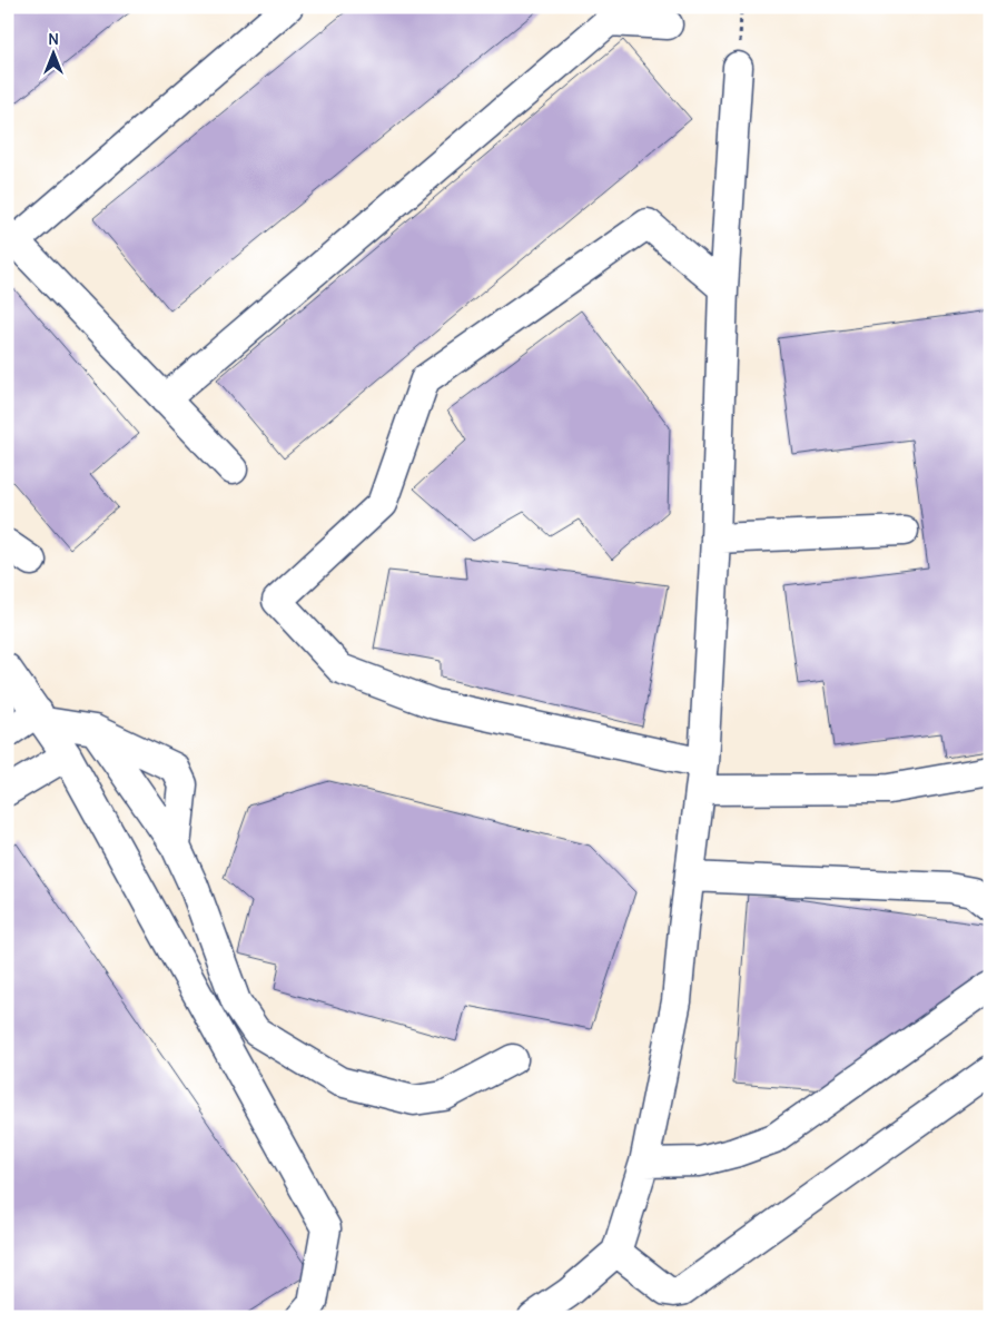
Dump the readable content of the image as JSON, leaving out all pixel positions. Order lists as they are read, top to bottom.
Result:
{
  "north": "top"
}
